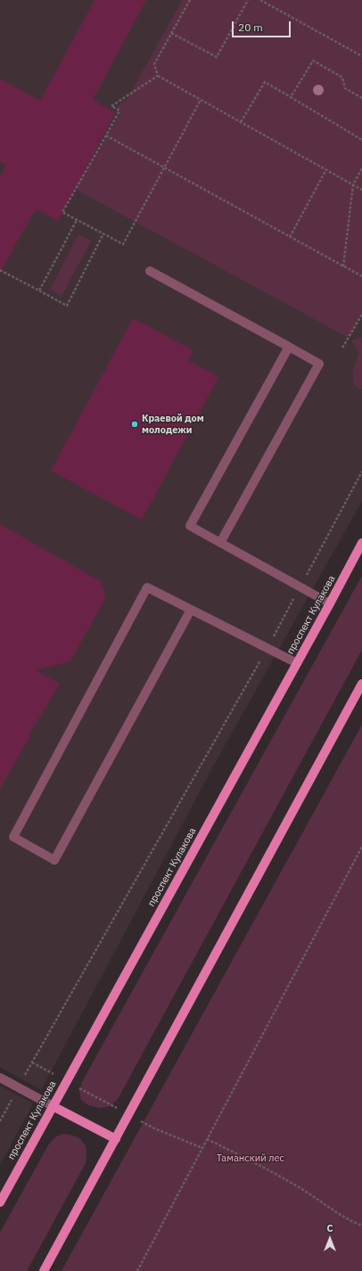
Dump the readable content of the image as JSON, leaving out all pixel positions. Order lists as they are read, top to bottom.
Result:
{
  "streets": {
    "main road": ["проспект Кулакова"]
  },
  "parks": ["Таманский лес"],
  "places": ["Краевой дом молодежи"],
  "scale_bar": "20 m",
  "north": "top"
}
